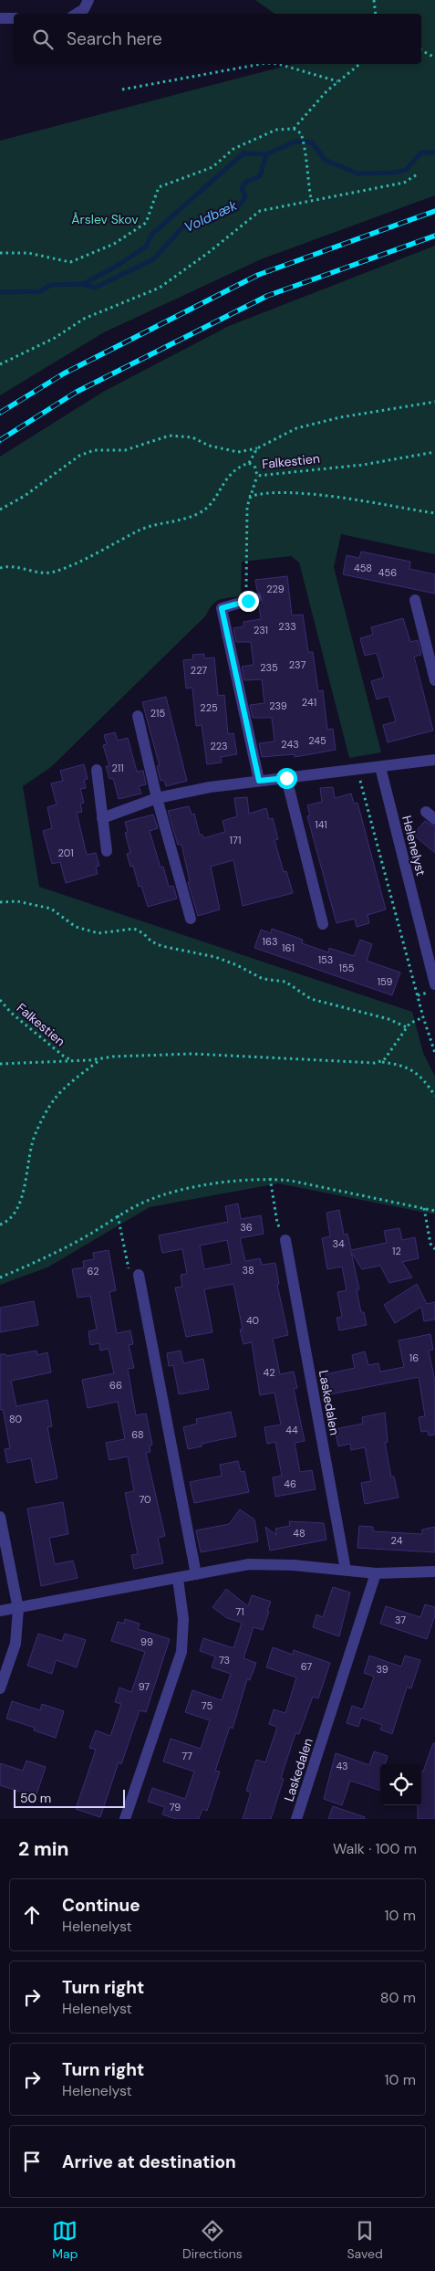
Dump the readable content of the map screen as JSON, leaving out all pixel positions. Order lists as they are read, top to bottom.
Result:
{
  "streets": {
    "street": ["Helenelyst", "Laskedalen"],
    "path": ["Falkestien"]
  },
  "water": ["Voldbæk"],
  "parks": ["Årslev Skov"],
  "house_numbers": [
    "458",
    "456",
    "229",
    "233",
    "231",
    "237",
    "235",
    "227",
    "241",
    "239",
    "225",
    "215",
    "245",
    "243",
    "223",
    "211",
    "141",
    "171",
    "201",
    "163",
    "161",
    "153",
    "155",
    "159",
    "36",
    "34",
    "12",
    "38",
    "62",
    "40",
    "16",
    "42",
    "66",
    "80",
    "44",
    "68",
    "46",
    "70",
    "48",
    "24",
    "71",
    "37",
    "99",
    "73",
    "67",
    "39",
    "97",
    "75",
    "77",
    "43",
    "79"
  ],
  "scale_bar": "50 m",
  "page": {
    "search": "Search here",
    "scale": "50 m",
    "heading": ["2 min", "Walk · 100 m"],
    "list": [
      ["Continue", "Helenelyst", "10 m"],
      ["Turn right", "Helenelyst", "80 m"],
      ["Turn right", "Helenelyst", "10 m"],
      "Arrive at destination"
    ],
    "nav": ["Map", "Directions", "Saved"]
  }
}
